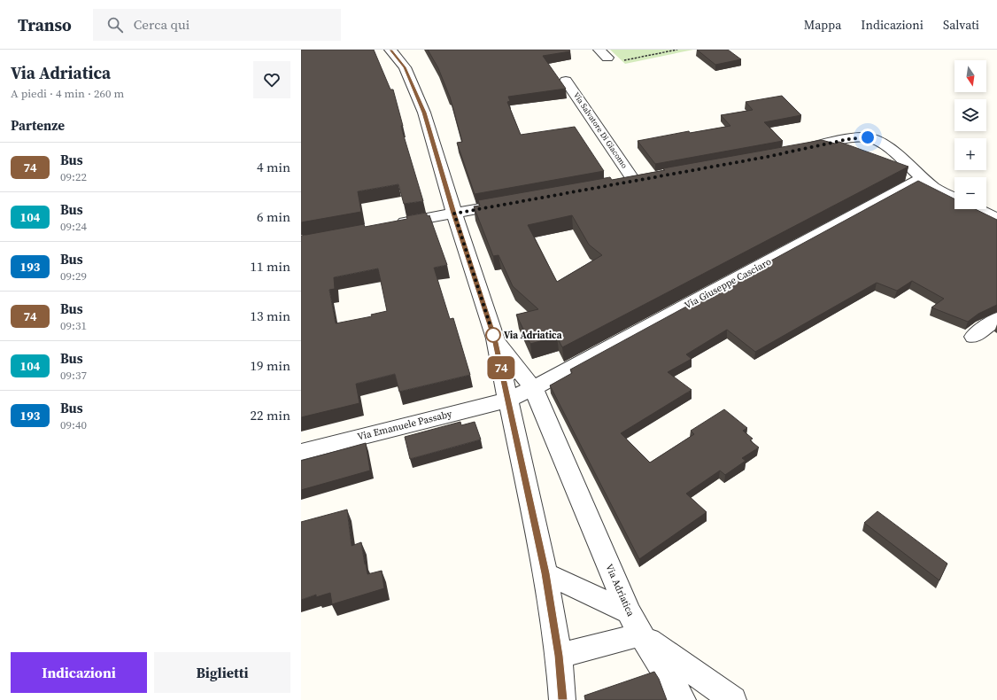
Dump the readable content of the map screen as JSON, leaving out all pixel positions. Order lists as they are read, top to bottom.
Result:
{
  "streets": {
    "street": [
      "Via Salvatore Di Giacomo",
      "Via Giuseppe Casciaro",
      "Via Emanuele Passaby",
      "Via Adriatica"
    ]
  },
  "crossings": [
    ["Via Giuseppe Casciaro", "Via Emanuele Passaby"],
    ["Via Giuseppe Casciaro", "Via Adriatica"],
    ["Via Emanuele Passaby", "Via Adriatica"]
  ],
  "places": ["Via Adriatica"],
  "lines": ["bus line 74"],
  "north": "bottom",
  "page": {
    "header": "Transo",
    "search": "Cerca qui",
    "nav": ["Mappa", "Indicazioni", "Salvati"],
    "heading": [
      ["Via Adriatica", "A piedi · 4 min · 260 m"],
      "Partenze"
    ],
    "on_map": "74",
    "map_buttons": ["+", "−"],
    "list": [
      {
        "mark": "74",
        "name": "Bus",
        "note": "09:22",
        "value": "4 min"
      },
      {
        "mark": "104",
        "name": "Bus",
        "note": "09:24",
        "value": "6 min"
      },
      {
        "mark": "193",
        "name": "Bus",
        "note": "09:29",
        "value": "11 min"
      },
      {
        "mark": "74",
        "name": "Bus",
        "note": "09:31",
        "value": "13 min"
      },
      {
        "mark": "104",
        "name": "Bus",
        "note": "09:37",
        "value": "19 min"
      },
      {
        "mark": "193",
        "name": "Bus",
        "note": "09:40",
        "value": "22 min"
      }
    ],
    "buttons": ["Indicazioni", "Biglietti"]
  }
}
